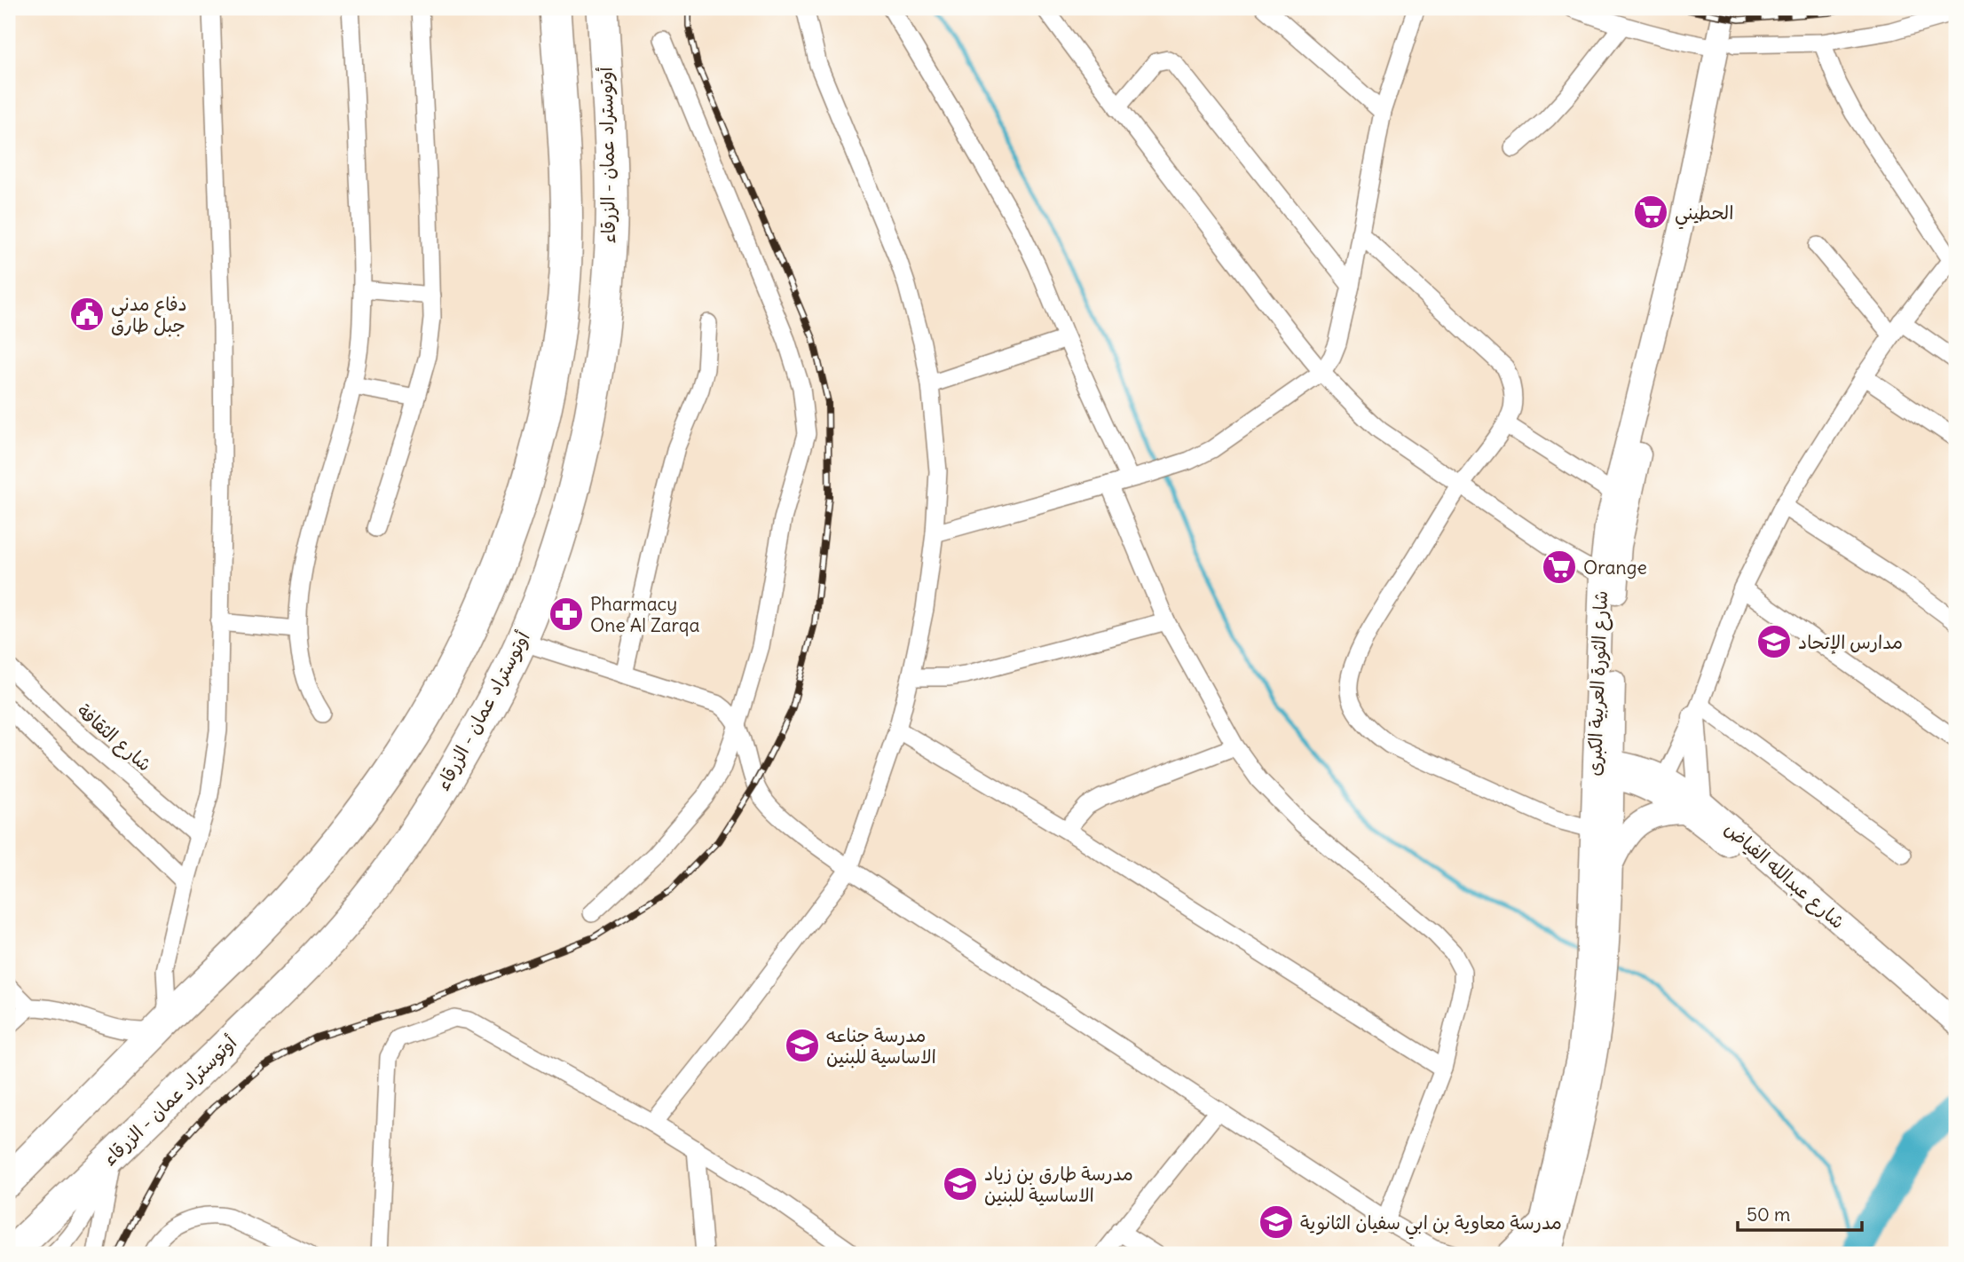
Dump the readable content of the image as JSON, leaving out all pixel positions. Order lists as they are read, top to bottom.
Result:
{
  "streets": {
    "highway": ["أوتوستراد عمان - الزرقاء"],
    "main road": ["شارع الثورة العربية الكبرى", "شارع عبدالله الفياض"],
    "street": ["شارع الثقافة"]
  },
  "crossings": [
    ["شارع الثورة العربية الكبرى", "شارع عبدالله الفياض"]
  ],
  "places": {
    "supermarket": ["الحطيني", "Orange"],
    "public building": ["دفاع مدني جبل طارق"],
    "pharmacy": ["Pharmacy One Al Zarqa"],
    "school or university": [
      "مدارس الإتحاد",
      "مدرسة جناعه الاساسية للبنين",
      "مدرسة طارق بن زياد الاساسية للبنين",
      "مدرسة معاوية بن ابي سفيان الثانوية"
    ]
  },
  "scale_bar": "50 m"
}
